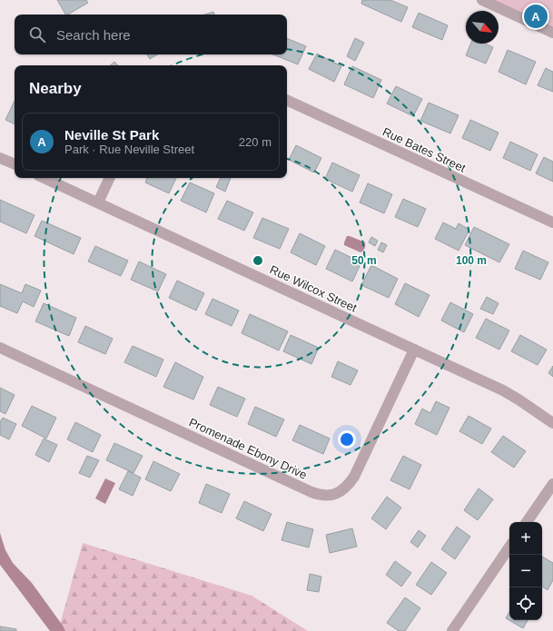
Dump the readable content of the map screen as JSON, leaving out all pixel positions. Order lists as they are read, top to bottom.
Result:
{
  "streets": {
    "street": ["Rue Bates Street", "Rue Wilcox Street", "Promenade Ebony Drive"]
  },
  "crossings": [
    ["Rue Wilcox Street", "Promenade Ebony Drive"]
  ],
  "north": "bottom right",
  "page": {
    "pins": "A",
    "search": "Search here",
    "heading": "Nearby",
    "list": [
      {
        "mark": "A",
        "name": "Neville St Park",
        "note": "Park · Rue Neville Street",
        "value": "220 m"
      }
    ],
    "map_buttons": ["+", "−"]
  },
  "rings": ["50 m", "100 m"]
}
